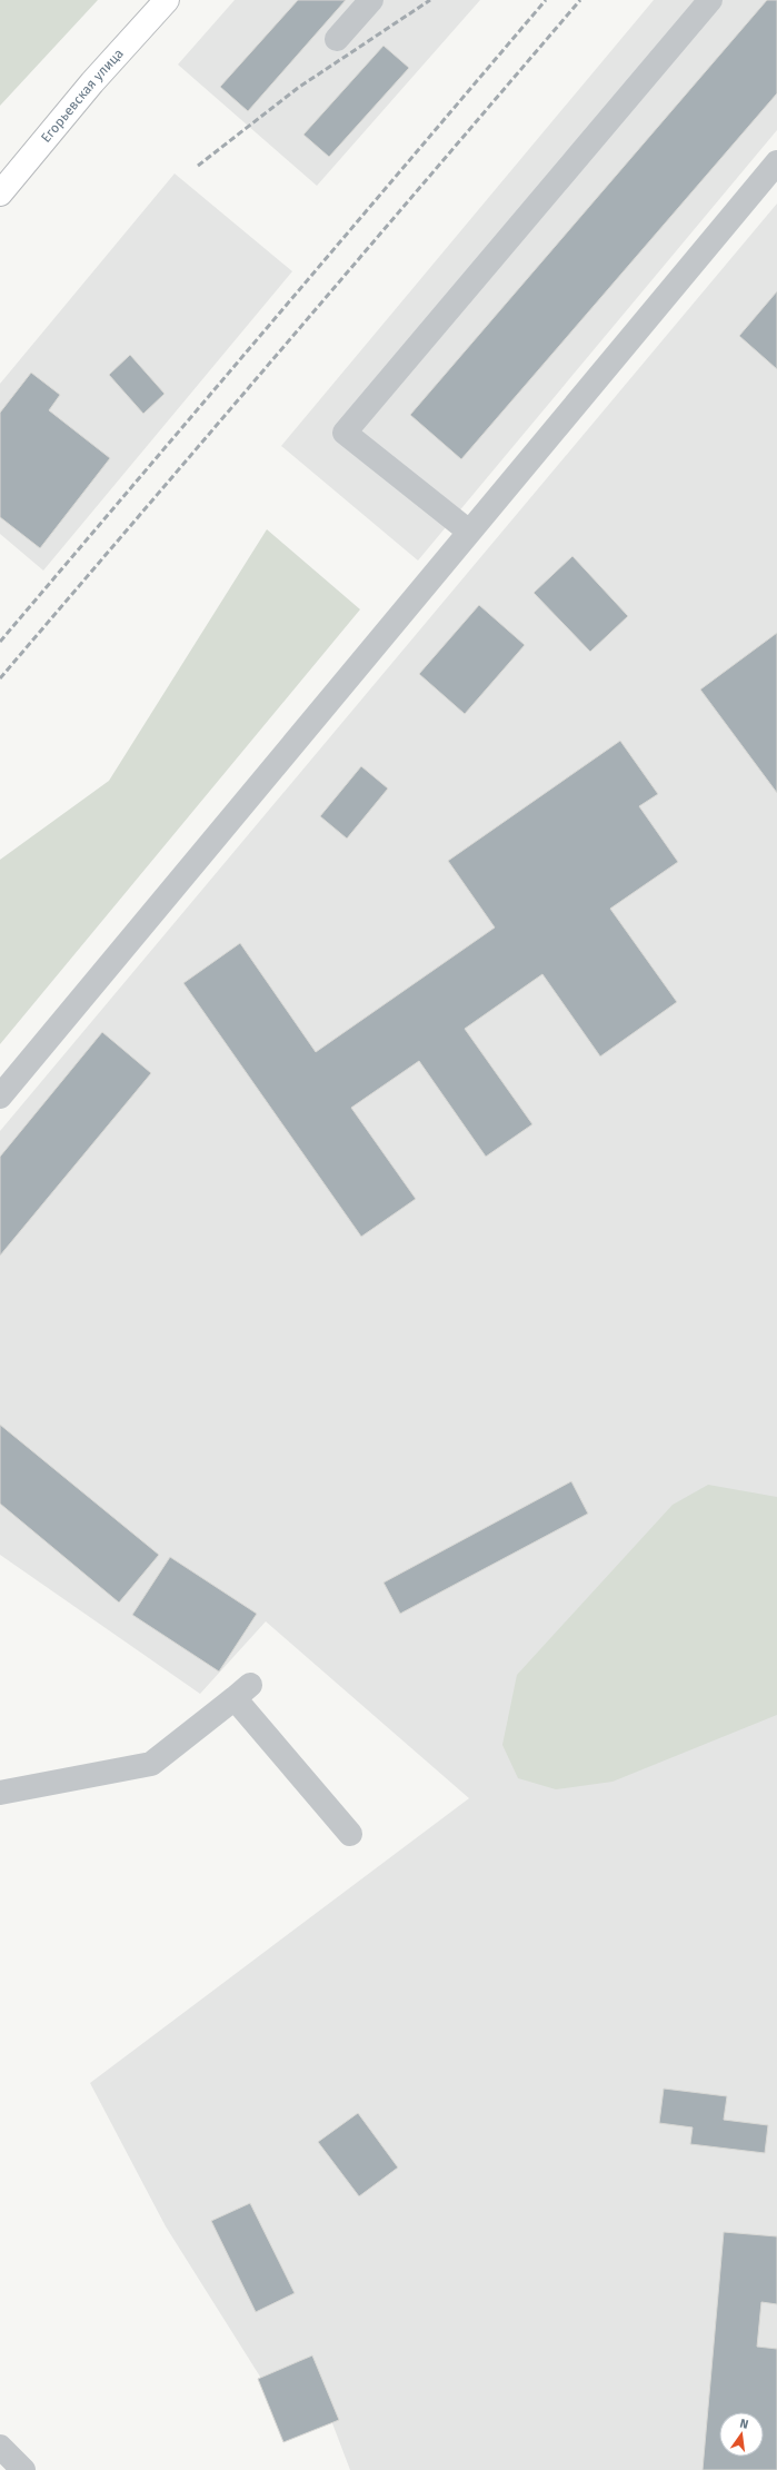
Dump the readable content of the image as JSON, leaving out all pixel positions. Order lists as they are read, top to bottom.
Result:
{
  "streets": {
    "highway": ["Егорьевская улица"]
  },
  "north": "top"
}
